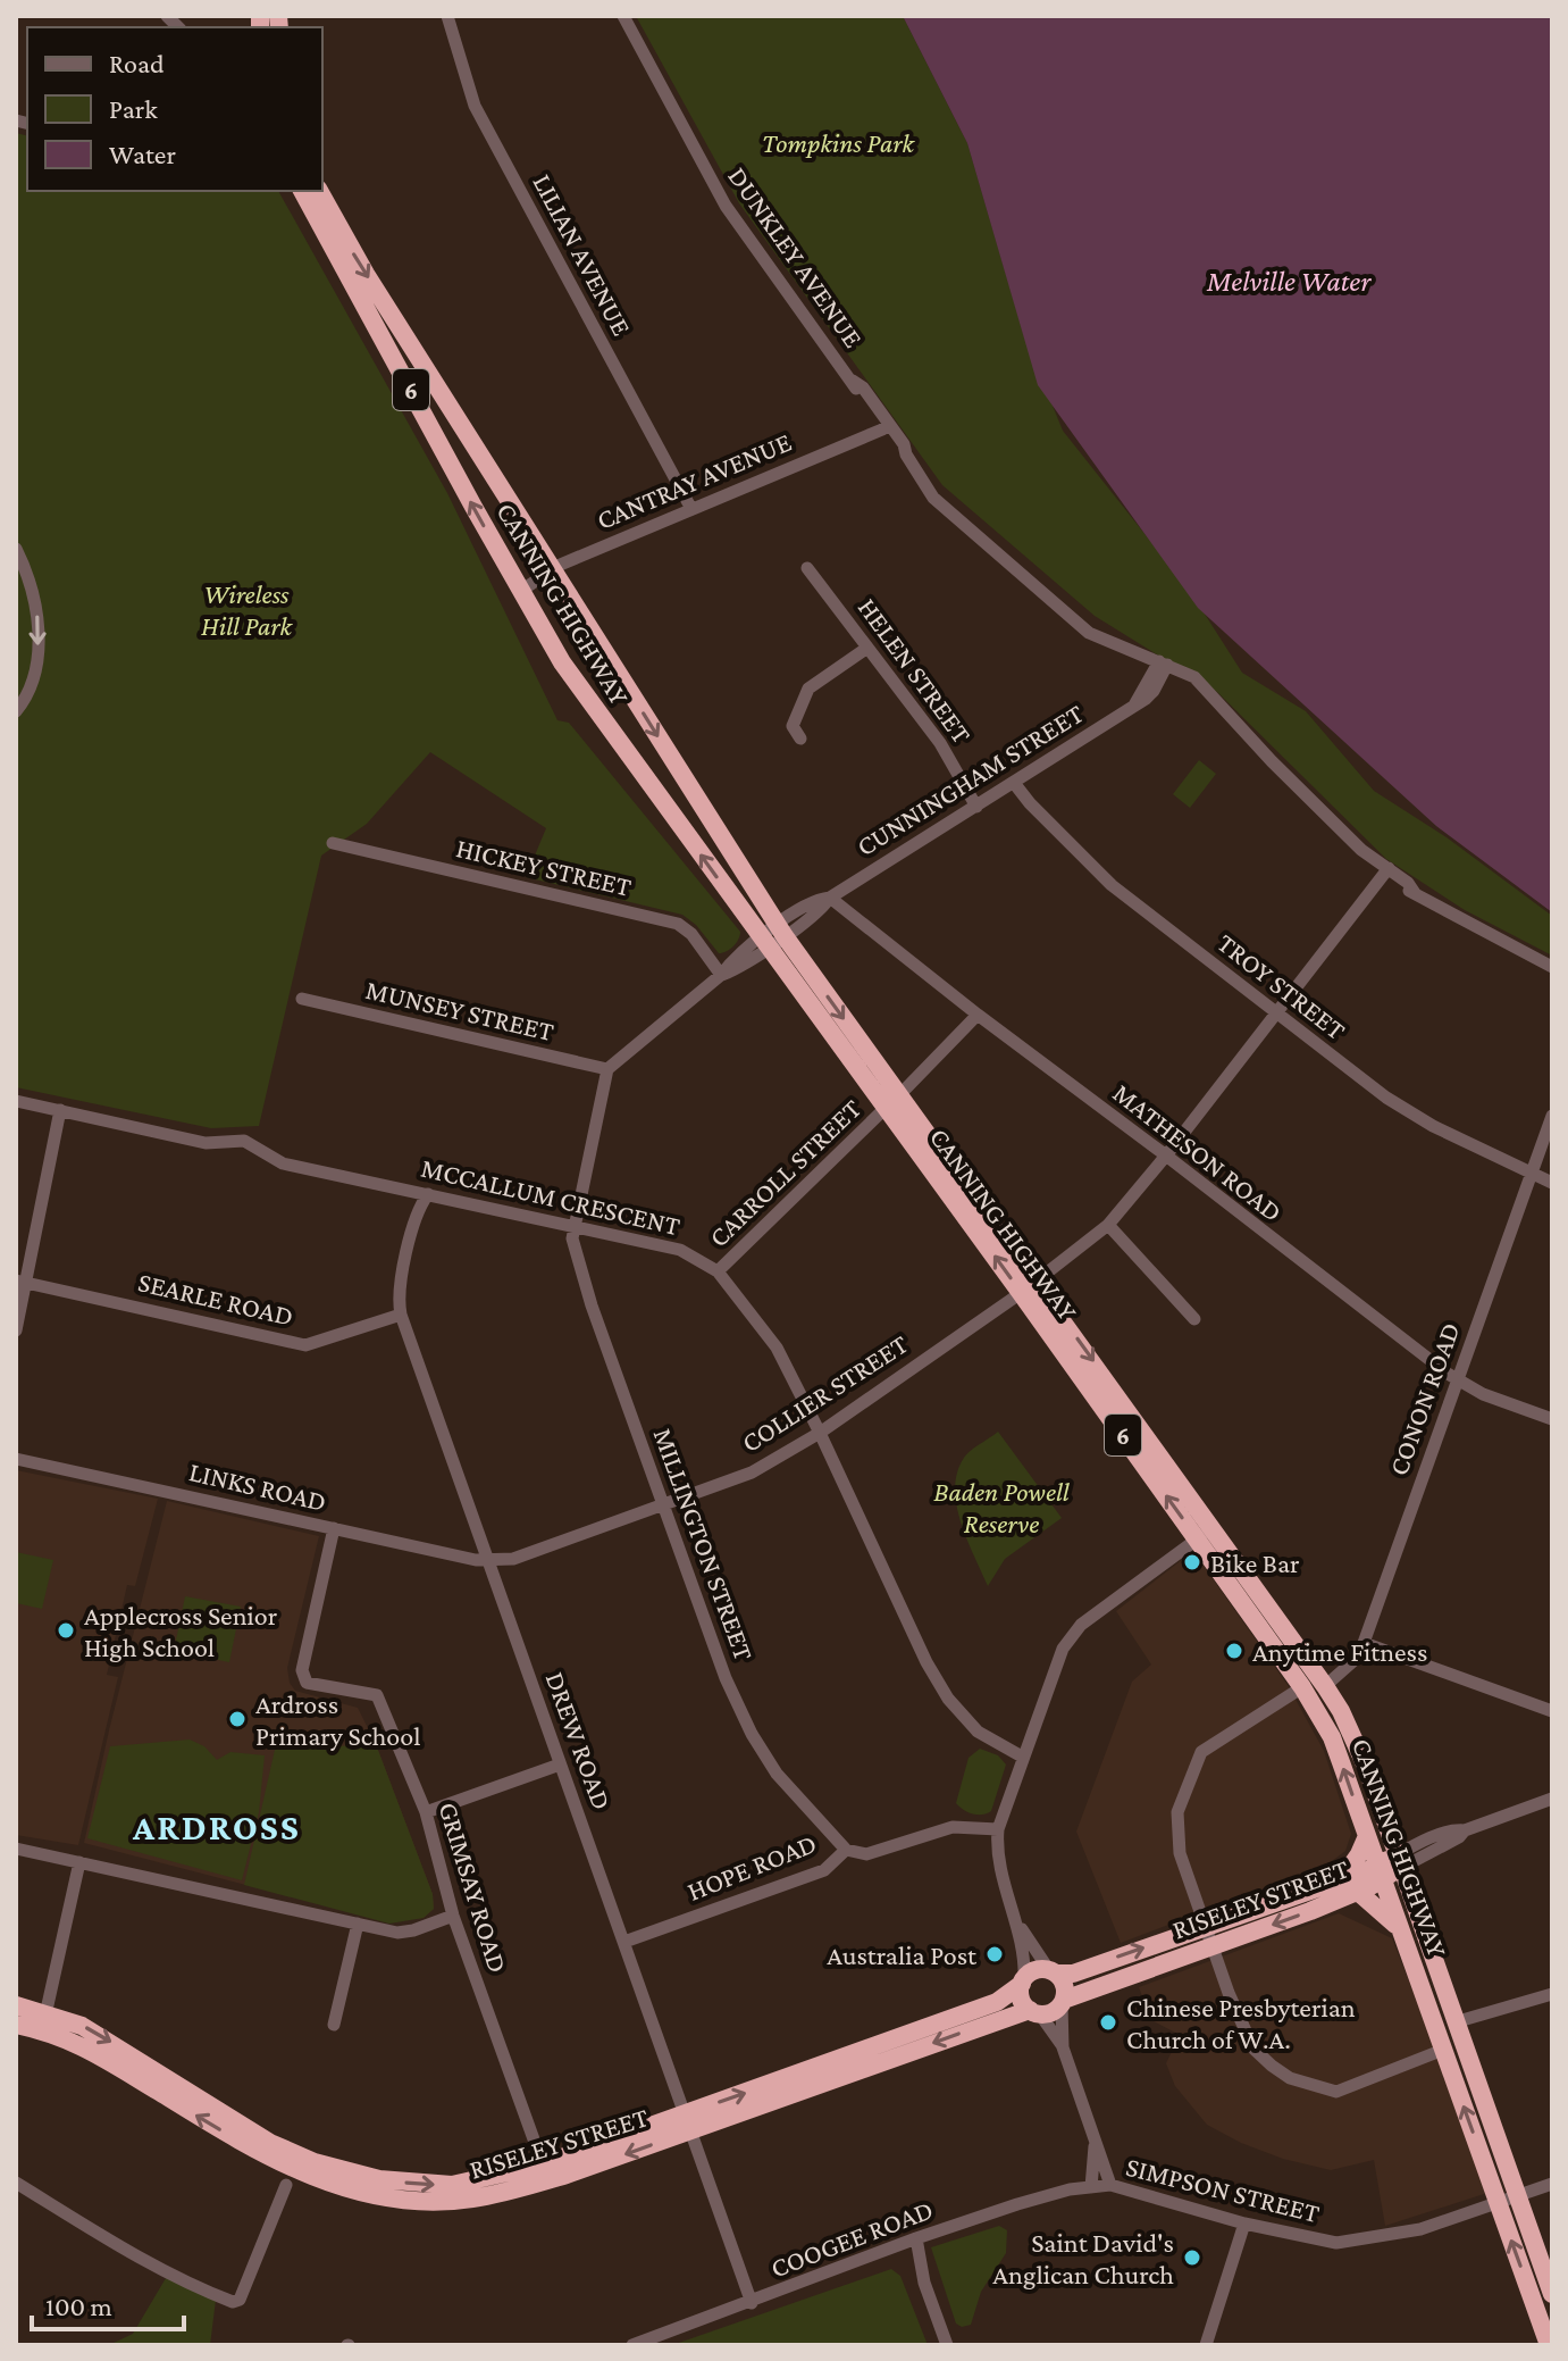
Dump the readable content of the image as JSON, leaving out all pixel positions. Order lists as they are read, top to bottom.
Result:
{
  "streets": {
    "highway": ["6", "CANNING HIGHWAY", "RISELEY STREET"],
    "street": [
      "LILIAN AVENUE",
      "DUNKLEY AVENUE",
      "CANTRAY AVENUE",
      "HELEN STREET",
      "CUNNINGHAM STREET",
      "HICKEY STREET",
      "TROY STREET",
      "MUNSEY STREET",
      "MATHESON ROAD",
      "CARROLL STREET",
      "MCCALLUM CRESCENT",
      "SEARLE ROAD",
      "COLLIER STREET",
      "CONON ROAD",
      "LINKS ROAD",
      "MILLINGTON STREET",
      "DREW ROAD",
      "HOPE ROAD",
      "GRIMSAY ROAD",
      "SIMPSON STREET",
      "COOGEE ROAD"
    ]
  },
  "crossings": [
    ["LILIAN AVENUE", "CANTRAY AVENUE"],
    ["DUNKLEY AVENUE", "CANTRAY AVENUE"],
    ["DUNKLEY AVENUE", "CUNNINGHAM STREET"],
    ["DUNKLEY AVENUE", "COLLIER STREET"],
    ["CANTRAY AVENUE", "CANNING HIGHWAY"],
    ["CANNING HIGHWAY", "CUNNINGHAM STREET"],
    ["CANNING HIGHWAY", "CARROLL STREET"],
    ["CANNING HIGHWAY", "COLLIER STREET"],
    ["CANNING HIGHWAY", "CONON ROAD"],
    ["CANNING HIGHWAY", "RISELEY STREET"],
    ["CANNING HIGHWAY", "SIMPSON STREET"],
    ["HELEN STREET", "CUNNINGHAM STREET"],
    ["CUNNINGHAM STREET", "HICKEY STREET"],
    ["CUNNINGHAM STREET", "TROY STREET"],
    ["CUNNINGHAM STREET", "MUNSEY STREET"],
    ["CUNNINGHAM STREET", "MATHESON ROAD"],
    ["TROY STREET", "COLLIER STREET"],
    ["TROY STREET", "CONON ROAD"],
    ["MATHESON ROAD", "CARROLL STREET"],
    ["MATHESON ROAD", "COLLIER STREET"],
    ["MATHESON ROAD", "CONON ROAD"],
    ["CARROLL STREET", "MCCALLUM CRESCENT"],
    ["MCCALLUM CRESCENT", "COLLIER STREET"],
    ["MCCALLUM CRESCENT", "MILLINGTON STREET"],
    ["MCCALLUM CRESCENT", "DREW ROAD"],
    ["SEARLE ROAD", "DREW ROAD"],
    ["COLLIER STREET", "LINKS ROAD"],
    ["COLLIER STREET", "MILLINGTON STREET"],
    ["COLLIER STREET", "DREW ROAD"],
    ["LINKS ROAD", "DREW ROAD"],
    ["LINKS ROAD", "GRIMSAY ROAD"],
    ["MILLINGTON STREET", "HOPE ROAD"],
    ["DREW ROAD", "HOPE ROAD"],
    ["DREW ROAD", "RISELEY STREET"],
    ["DREW ROAD", "COOGEE ROAD"],
    ["GRIMSAY ROAD", "RISELEY STREET"],
    ["SIMPSON STREET", "COOGEE ROAD"]
  ],
  "districts": ["ARDROSS"],
  "water": ["Melville Water"],
  "parks": ["Tompkins Park", "Wireless Hill Park", "Baden Powell Reserve"],
  "places": [
    "Bike Bar",
    "Applecross Senior High School",
    "Anytime Fitness",
    "Ardross Primary School",
    "Australia Post",
    "Chinese Presbyterian Church of W.A.",
    "Saint David's Anglican Church"
  ],
  "legend": ["Road", "Park", "Water"],
  "scale_bar": "100 m"
}
